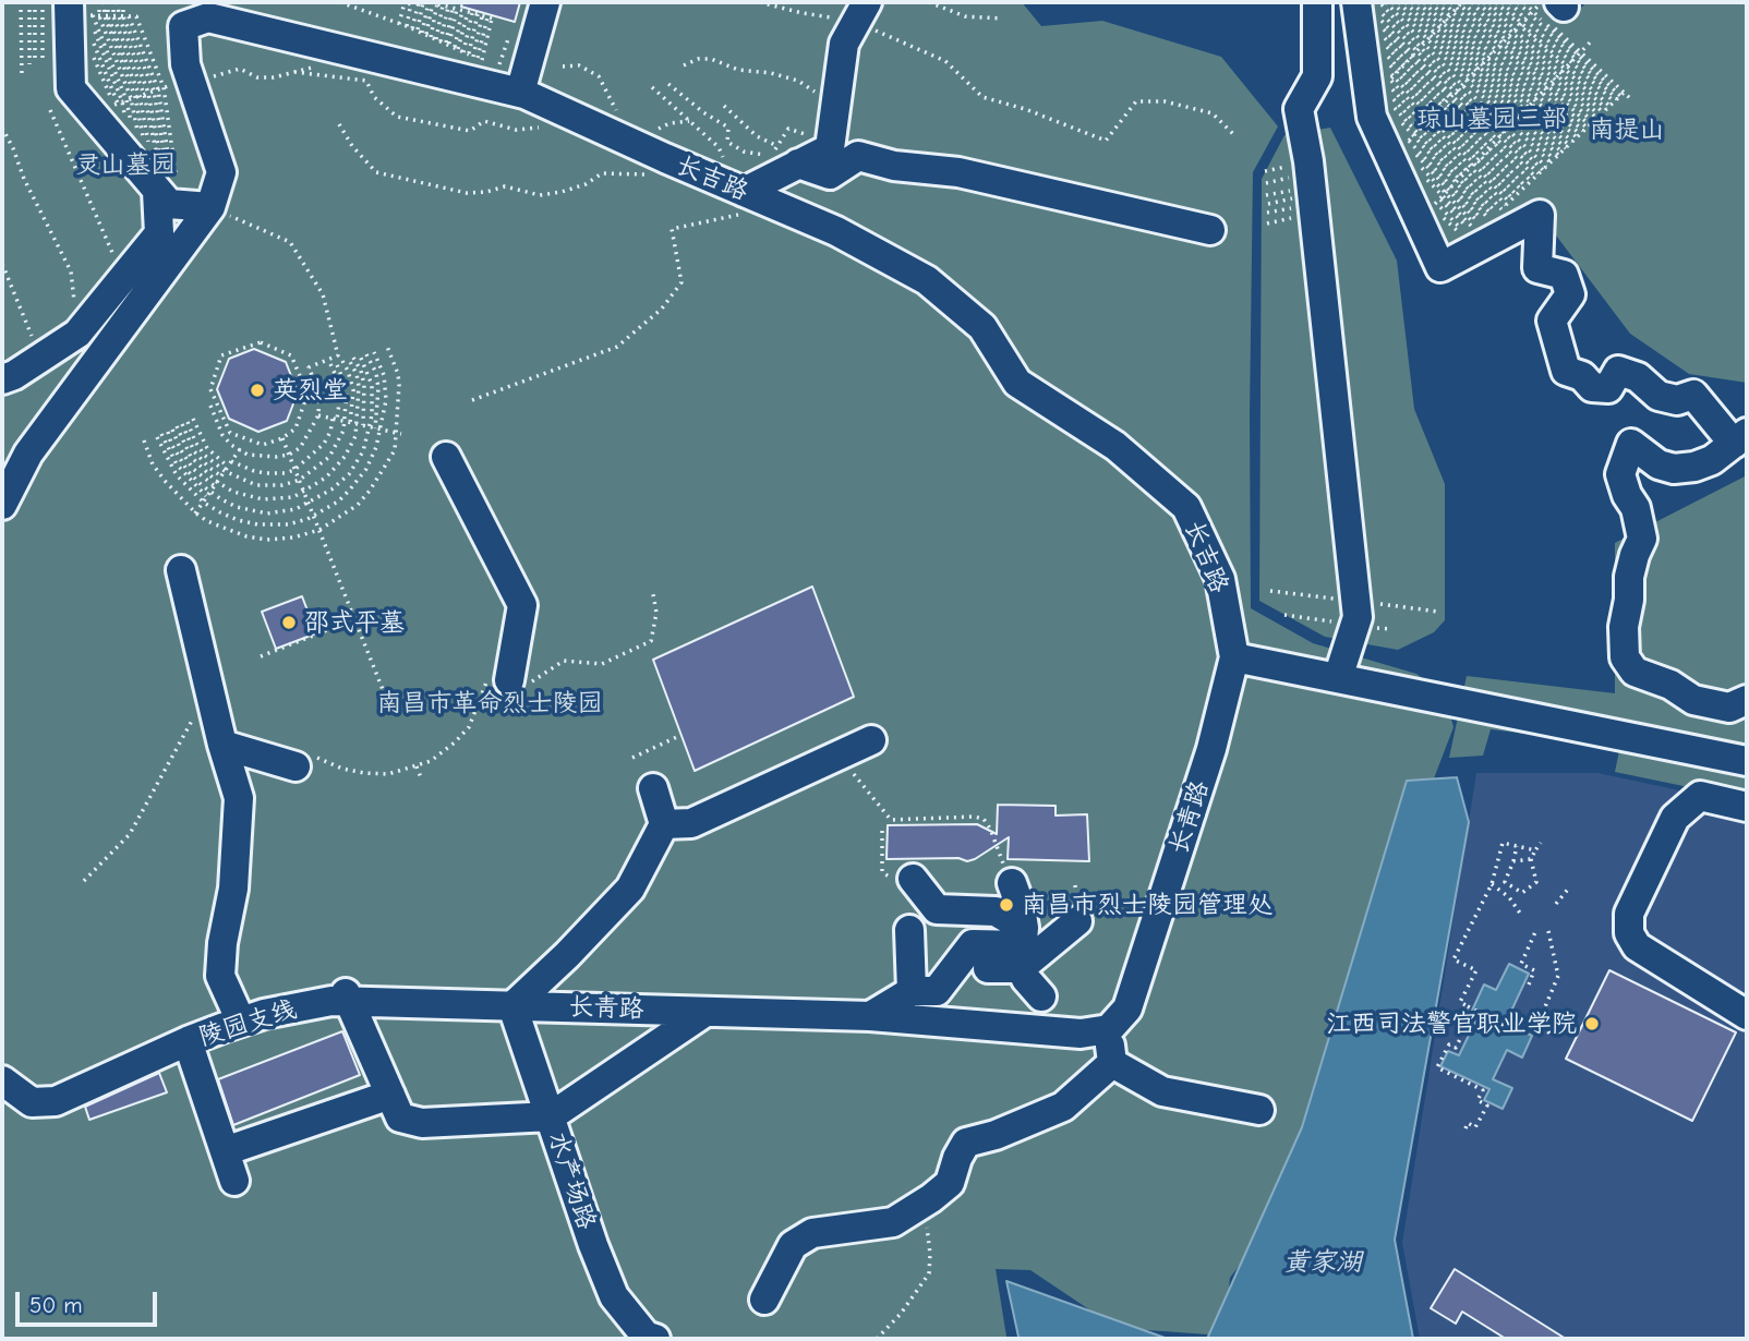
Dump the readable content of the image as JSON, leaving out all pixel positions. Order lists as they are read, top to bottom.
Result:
{
  "streets": {
    "street": [
      "长吉路",
      "长青路",
      "陵园支线",
      "水产场路"
    ]
  },
  "crossings": [
    ["长吉路", "长青路"],
    ["长青路", "陵园支线"],
    ["长青路", "水产场路"],
    ["陵园支线", "水产场路"]
  ],
  "water": ["黄家湖"],
  "parks": [
    "琼山墓园三部",
    "南提山",
    "灵山墓园",
    "南昌市革命烈士陵园"
  ],
  "places": [
    "英烈堂",
    "邵式平墓",
    "南昌市烈士陵园管理处",
    "江西司法警官职业学院"
  ],
  "scale_bar": "50 m"
}
